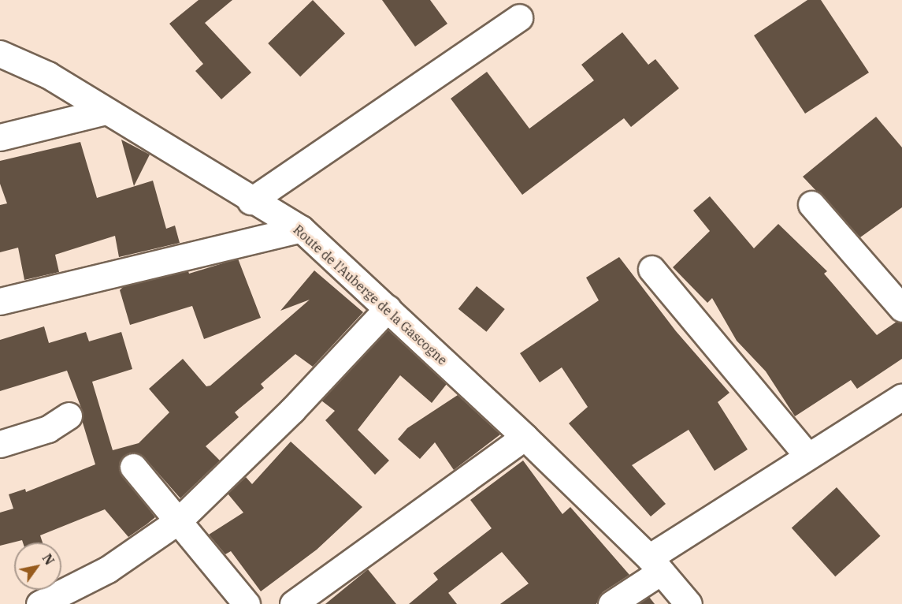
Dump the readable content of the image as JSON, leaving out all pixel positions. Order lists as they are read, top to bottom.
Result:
{
  "streets": {
    "street": ["Route de l'Auberge de la Gascogne"]
  },
  "north": "top right"
}
